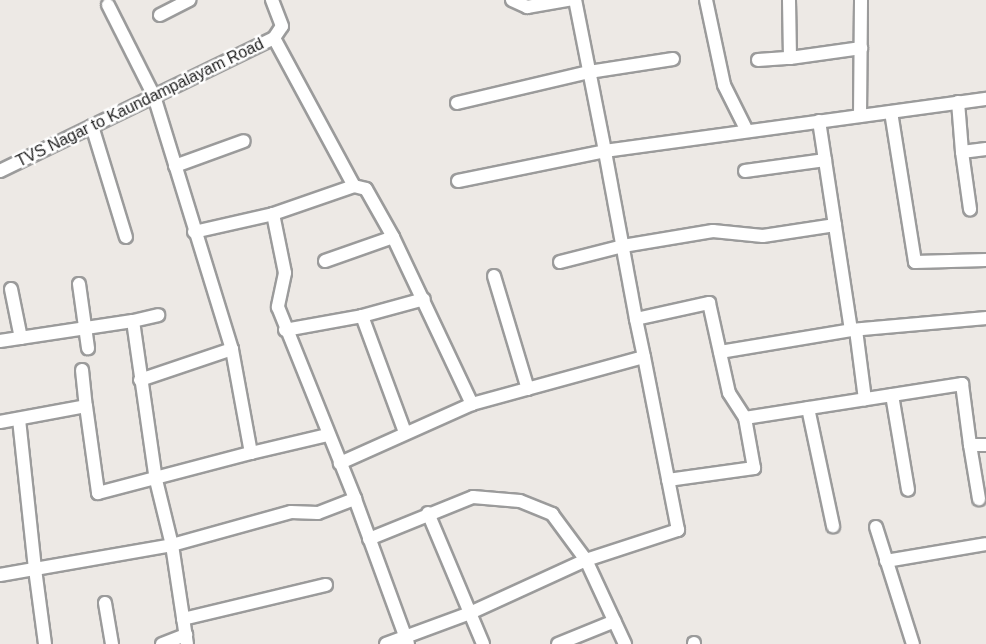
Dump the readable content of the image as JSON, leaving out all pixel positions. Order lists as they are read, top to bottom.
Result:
{
  "streets": {
    "street": ["TVS Nagar to Kaundampalayam Road"]
  }
}
